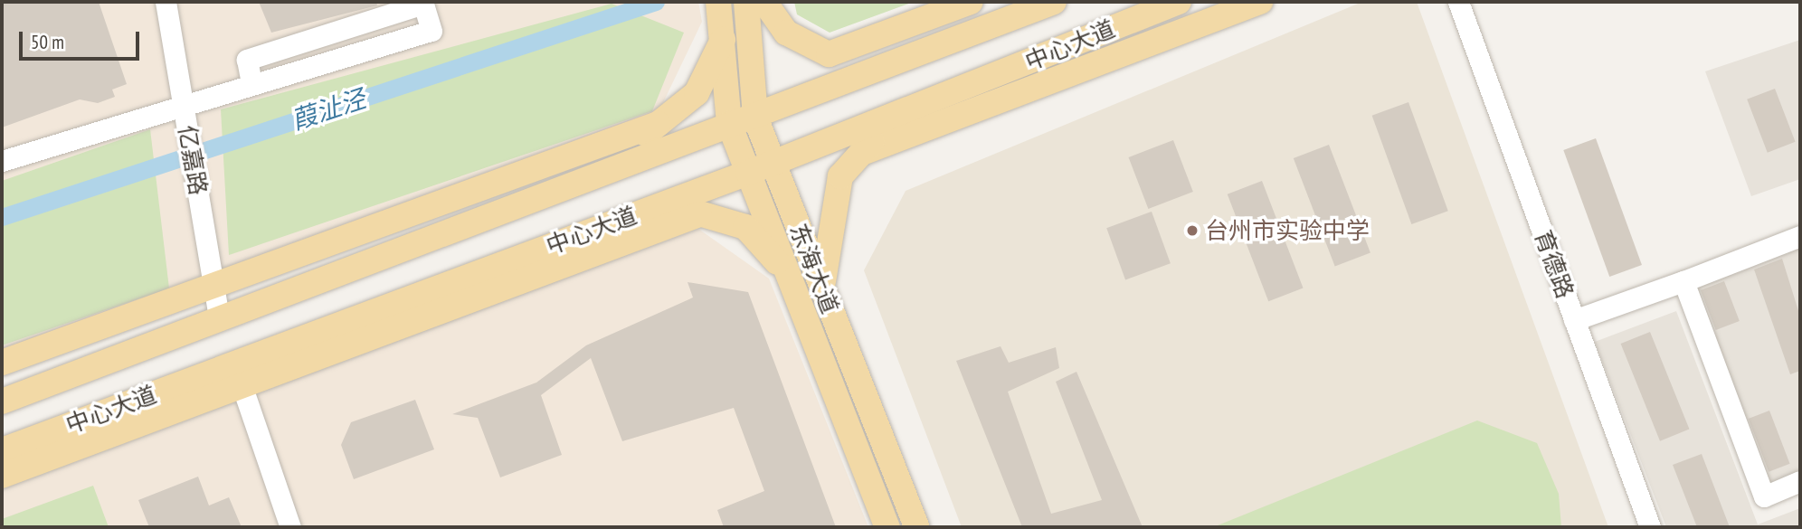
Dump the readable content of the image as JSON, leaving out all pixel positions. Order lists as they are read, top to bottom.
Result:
{
  "streets": {
    "main road": ["中心大道", "东海大道"],
    "street": ["亿嘉路", "育德路"]
  },
  "crossings": [
    ["中心大道", "亿嘉路"],
    ["中心大道", "东海大道"]
  ],
  "water": ["葭沚泾"],
  "places": ["台州市实验中学"],
  "scale_bar": "50 m"
}
